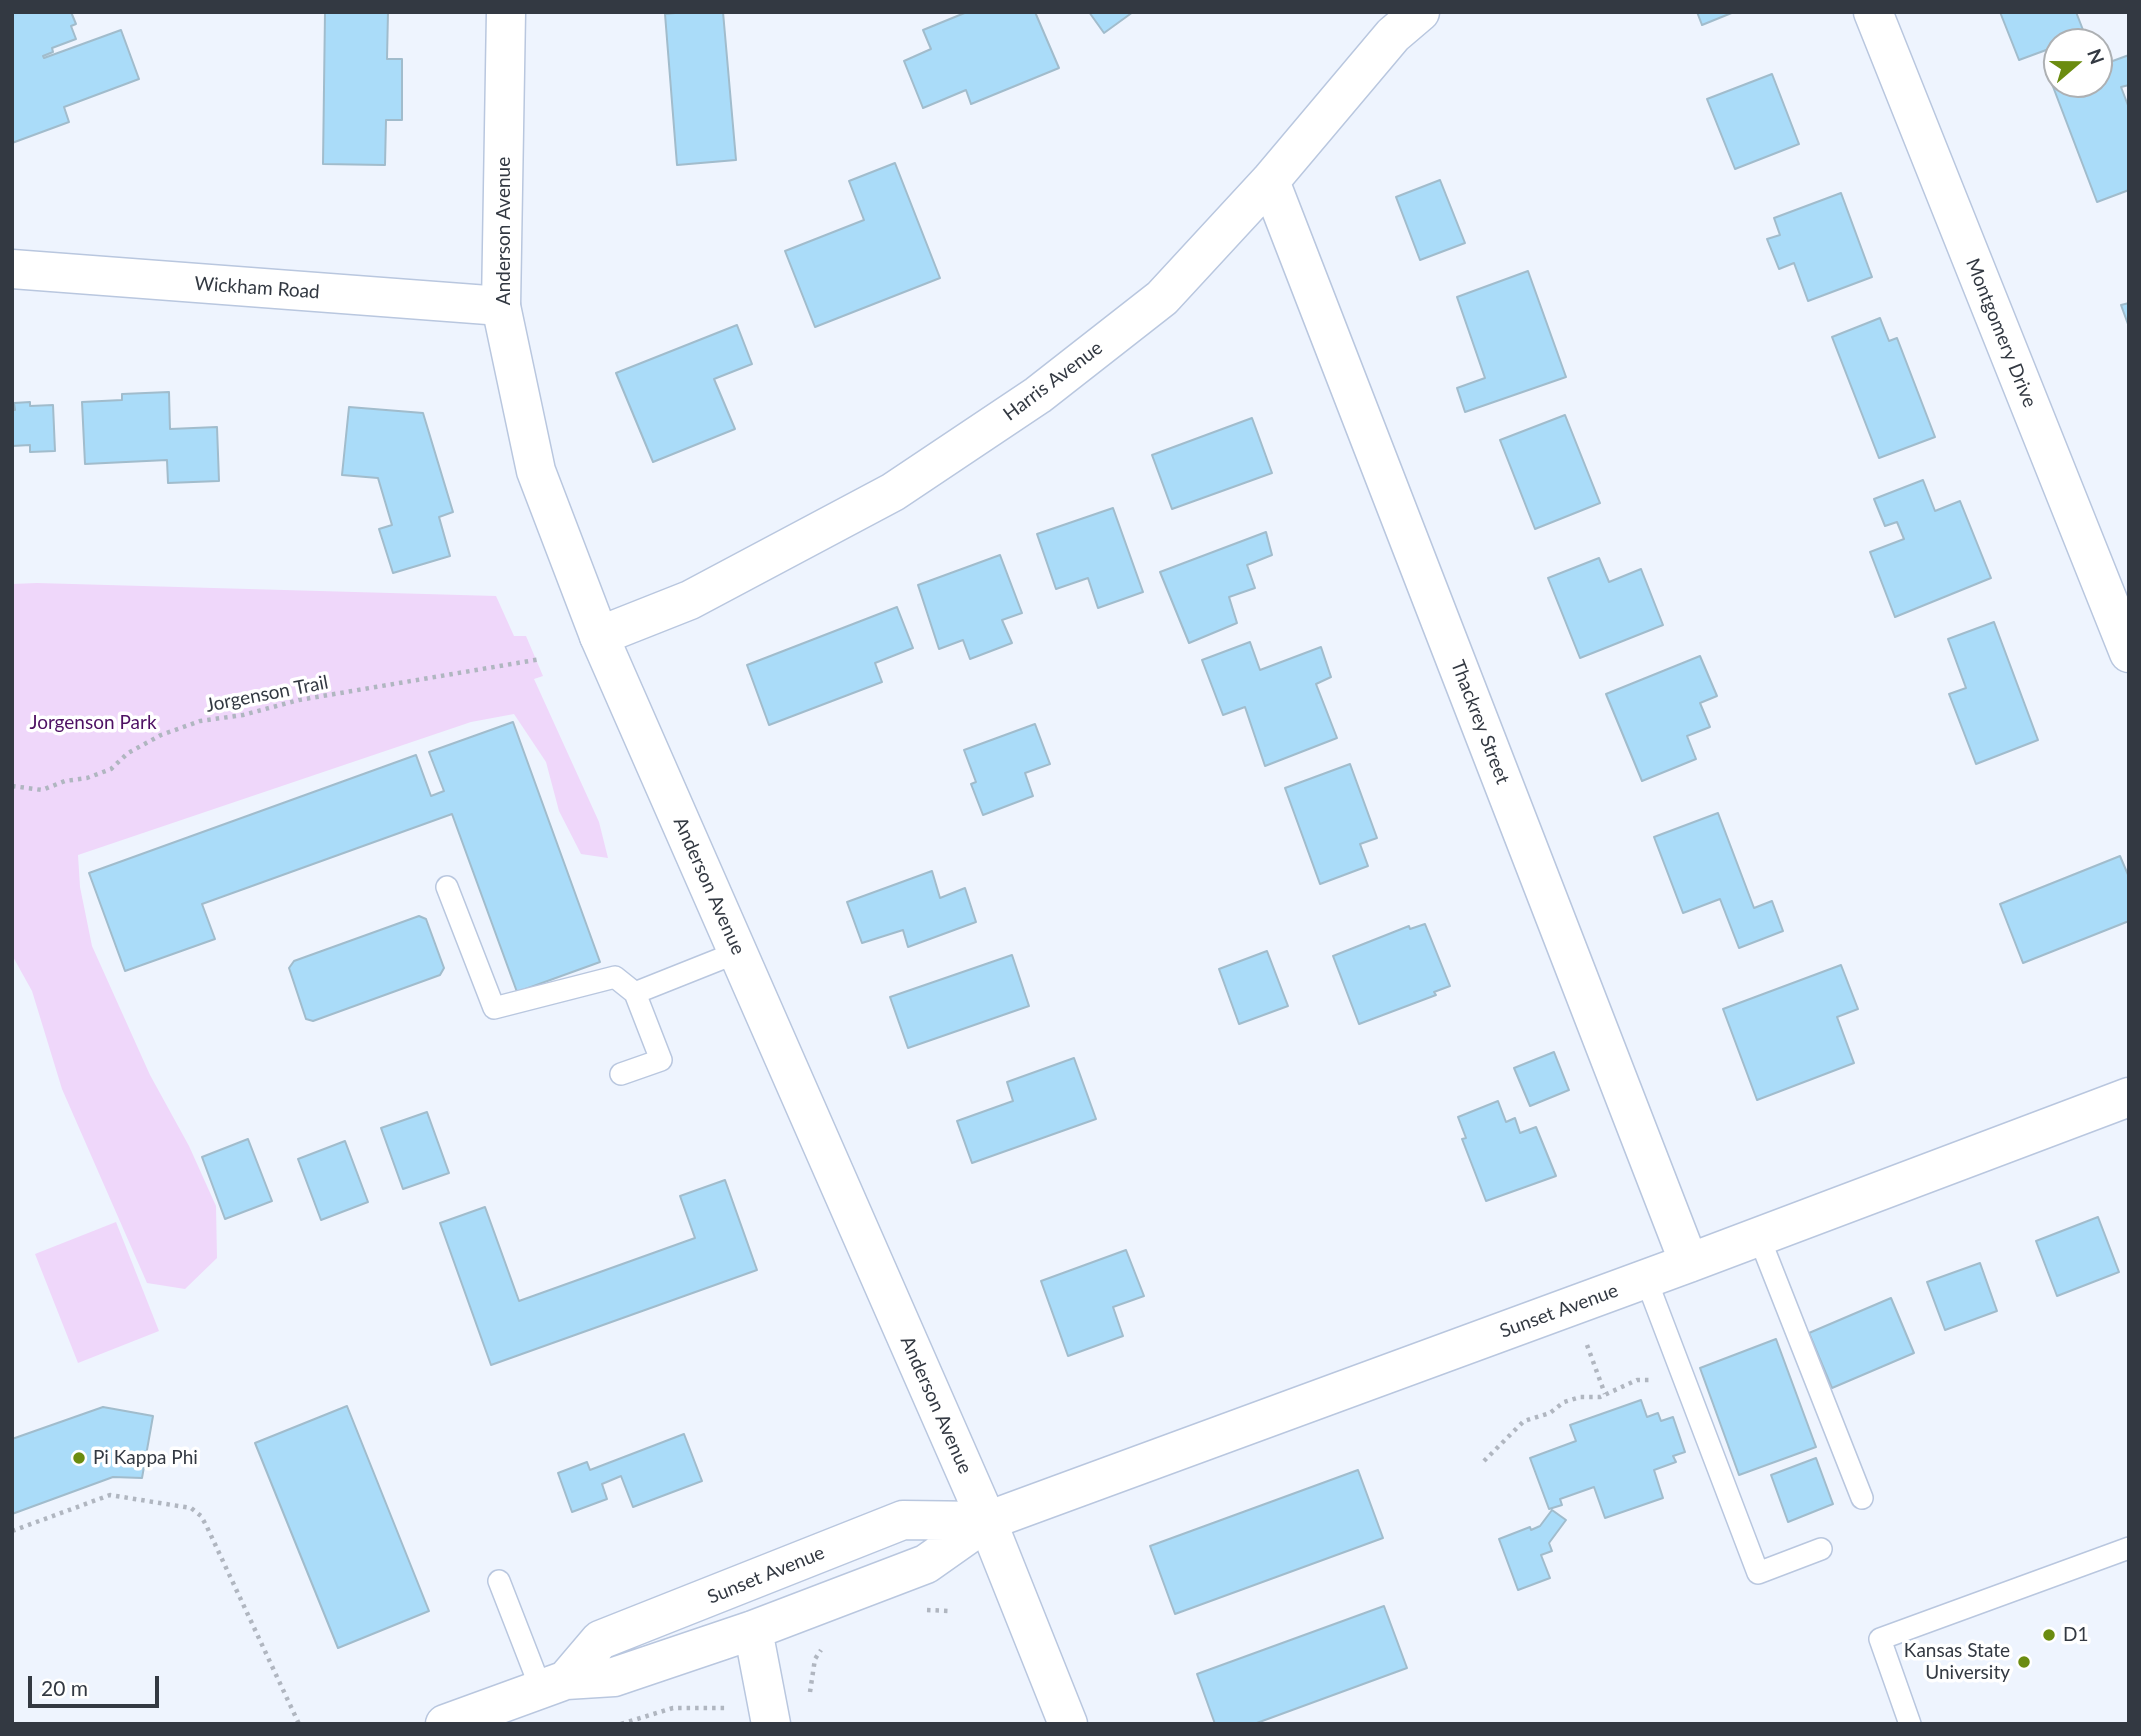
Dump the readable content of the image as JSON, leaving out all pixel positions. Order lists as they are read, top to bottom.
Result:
{
  "streets": {
    "street": [
      "Anderson Avenue",
      "Wickham Road",
      "Montgomery Drive",
      "Harris Avenue",
      "Thackrey Street",
      "Sunset Avenue"
    ],
    "path": ["Jorgenson Trail"]
  },
  "crossings": [
    ["Anderson Avenue", "Wickham Road"],
    ["Anderson Avenue", "Harris Avenue"],
    ["Anderson Avenue", "Sunset Avenue"],
    ["Harris Avenue", "Thackrey Street"],
    ["Thackrey Street", "Sunset Avenue"]
  ],
  "parks": ["Jorgenson Park"],
  "places": ["Pi Kappa Phi", "D1", "Kansas State University"],
  "scale_bar": "20 m",
  "north": "right"
}
